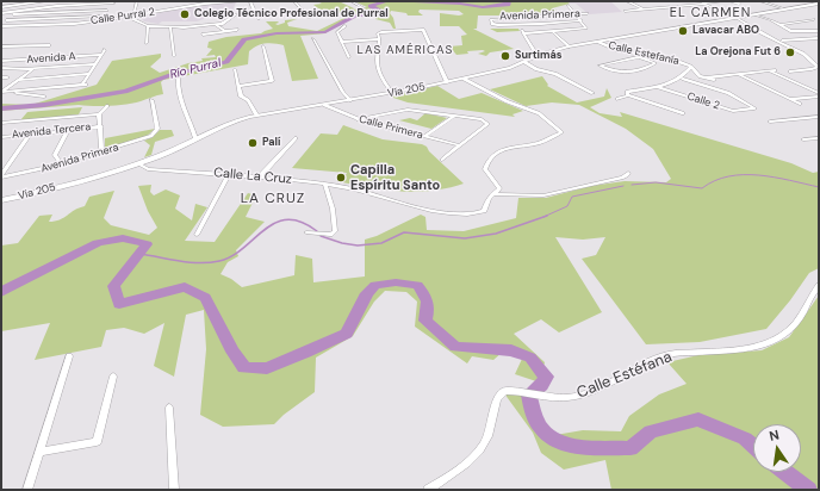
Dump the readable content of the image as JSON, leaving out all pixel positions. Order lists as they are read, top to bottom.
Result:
{
  "streets": {
    "main road": ["Vía 205"],
    "street": [
      "Avenida Primera",
      "Calle Purral 2",
      "Calle Estefanía",
      "Avenida A",
      "Calle 2",
      "Calle Primera",
      "Avenida Tercera",
      "Calle La Cruz",
      "Calle Estéfana"
    ]
  },
  "crossings": [
    ["Calle Estefanía", "Vía 205"],
    ["Vía 205", "Calle Primera"],
    ["Vía 205", "Calle La Cruz"]
  ],
  "districts": ["EL CARMEN", "LAS AMÉRICAS", "LA CRUZ"],
  "water": ["Río Purral"],
  "places": [
    "Colegio Técnico Profesional de Purral",
    "Lavacar ABO",
    "La Orejona Fut 6",
    "Surtimás",
    "Palí",
    "Capilla Espíritu Santo"
  ],
  "north": "top"
}
